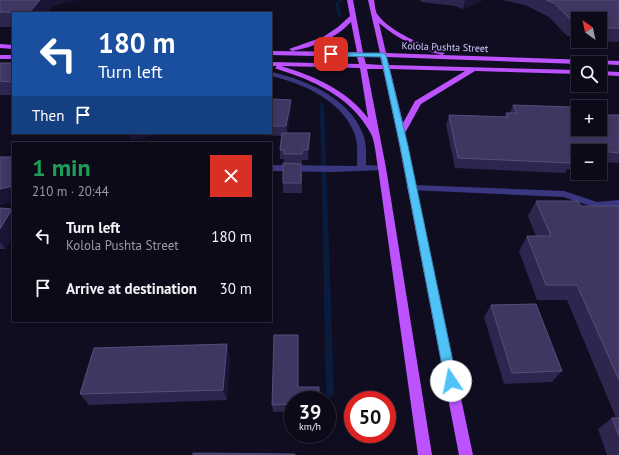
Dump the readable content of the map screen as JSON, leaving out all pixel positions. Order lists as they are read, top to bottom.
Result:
{
  "streets": {
    "main road": ["Kolola Pushta Street"]
  },
  "north": "top left",
  "page": {
    "map_buttons": ["+", "−"],
    "turn": ["180 m", "Turn left"],
    "then": "Then",
    "heading": ["1 min", "210 m · 20:44"],
    "list": [
      {
        "name": "Turn left",
        "note": "Kolola Pushta Street",
        "value": "180 m"
      },
      {
        "name": "Arrive at destination",
        "value": "30 m"
      }
    ],
    "speed": "39 km/h",
    "limit": "50"
  }
}
